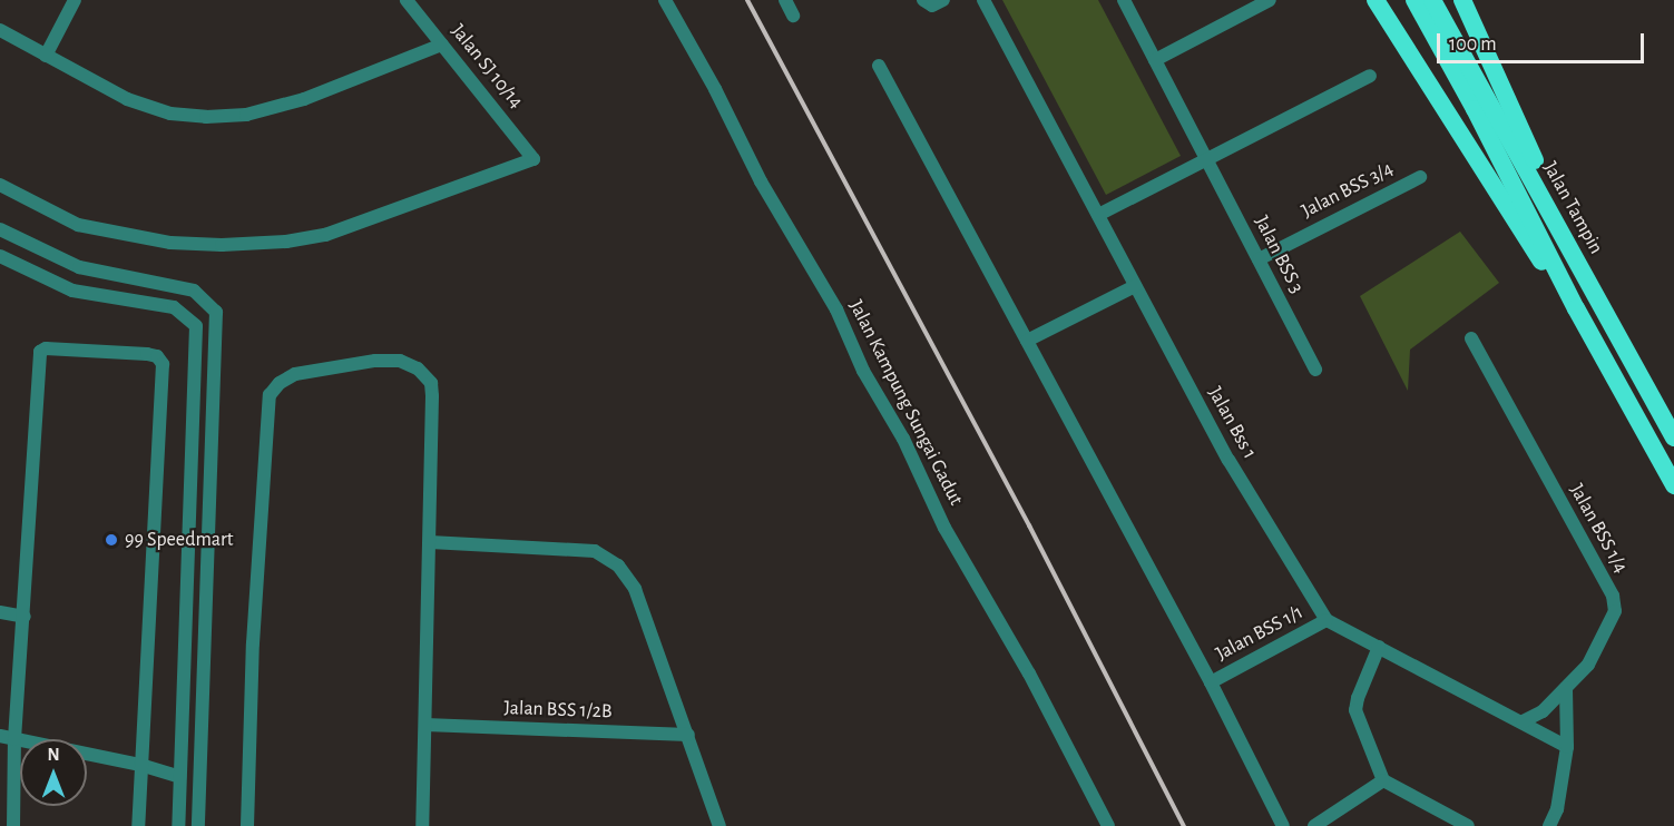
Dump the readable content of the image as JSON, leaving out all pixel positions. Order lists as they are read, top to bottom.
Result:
{
  "streets": {
    "highway": ["Jalan Tampin"],
    "street": [
      "Jalan SJ 10/14",
      "Jalan BSS 3/4",
      "Jalan BSS 3",
      "Jalan Kampung Sungai Gadut",
      "Jalan Bss 1",
      "Jalan BSS 1/4",
      "Jalan BSS 1/1",
      "Jalan BSS 1/2B"
    ]
  },
  "crossings": [
    ["Jalan BSS 3/4", "Jalan BSS 3"],
    ["Jalan Bss 1", "Jalan BSS 1/1"]
  ],
  "places": ["99 Speedmart"],
  "scale_bar": "100 m",
  "north": "top"
}
